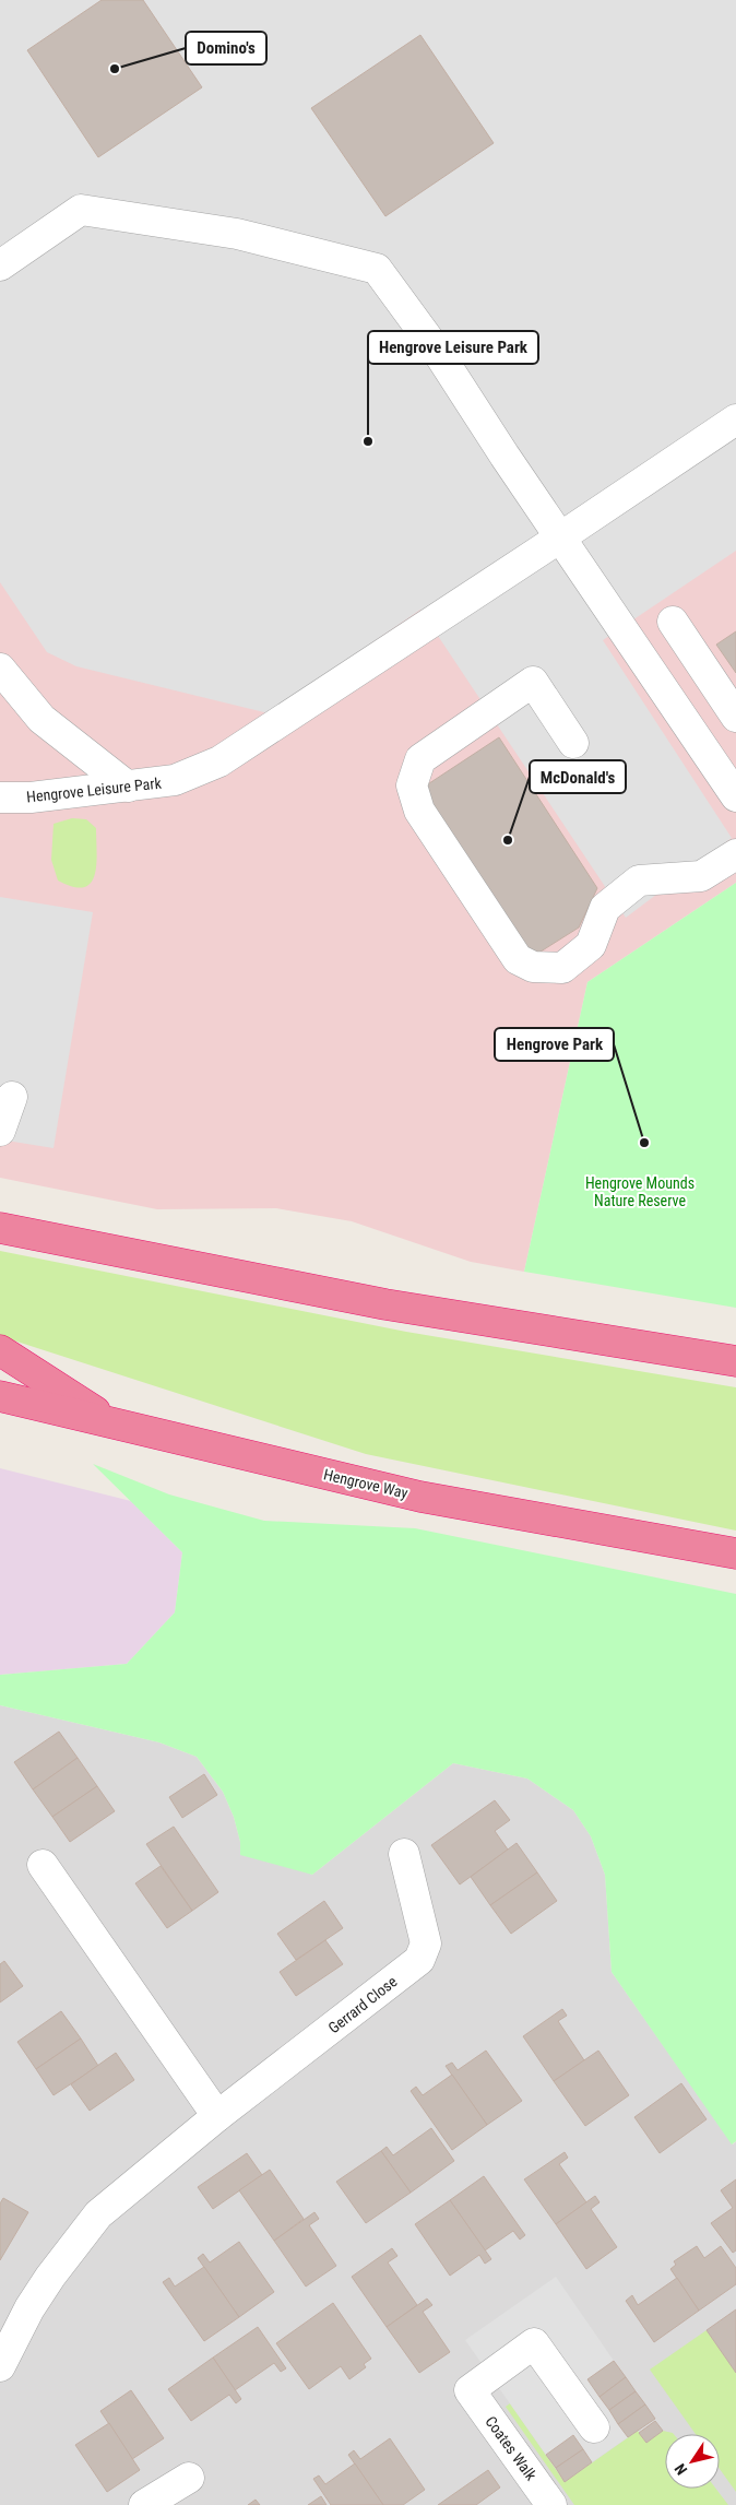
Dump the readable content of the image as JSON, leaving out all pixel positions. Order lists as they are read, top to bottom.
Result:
{
  "streets": {
    "highway": ["Hengrove Way"],
    "street": ["Hengrove Leisure Park", "Gerrard Close", "Coates Walk"]
  },
  "parks": ["Hengrove Mounds Nature Reserve"],
  "places": [
    "Domino's",
    "Hengrove Leisure Park",
    "McDonald's",
    "Hengrove Park"
  ],
  "north": "bottom left"
}
